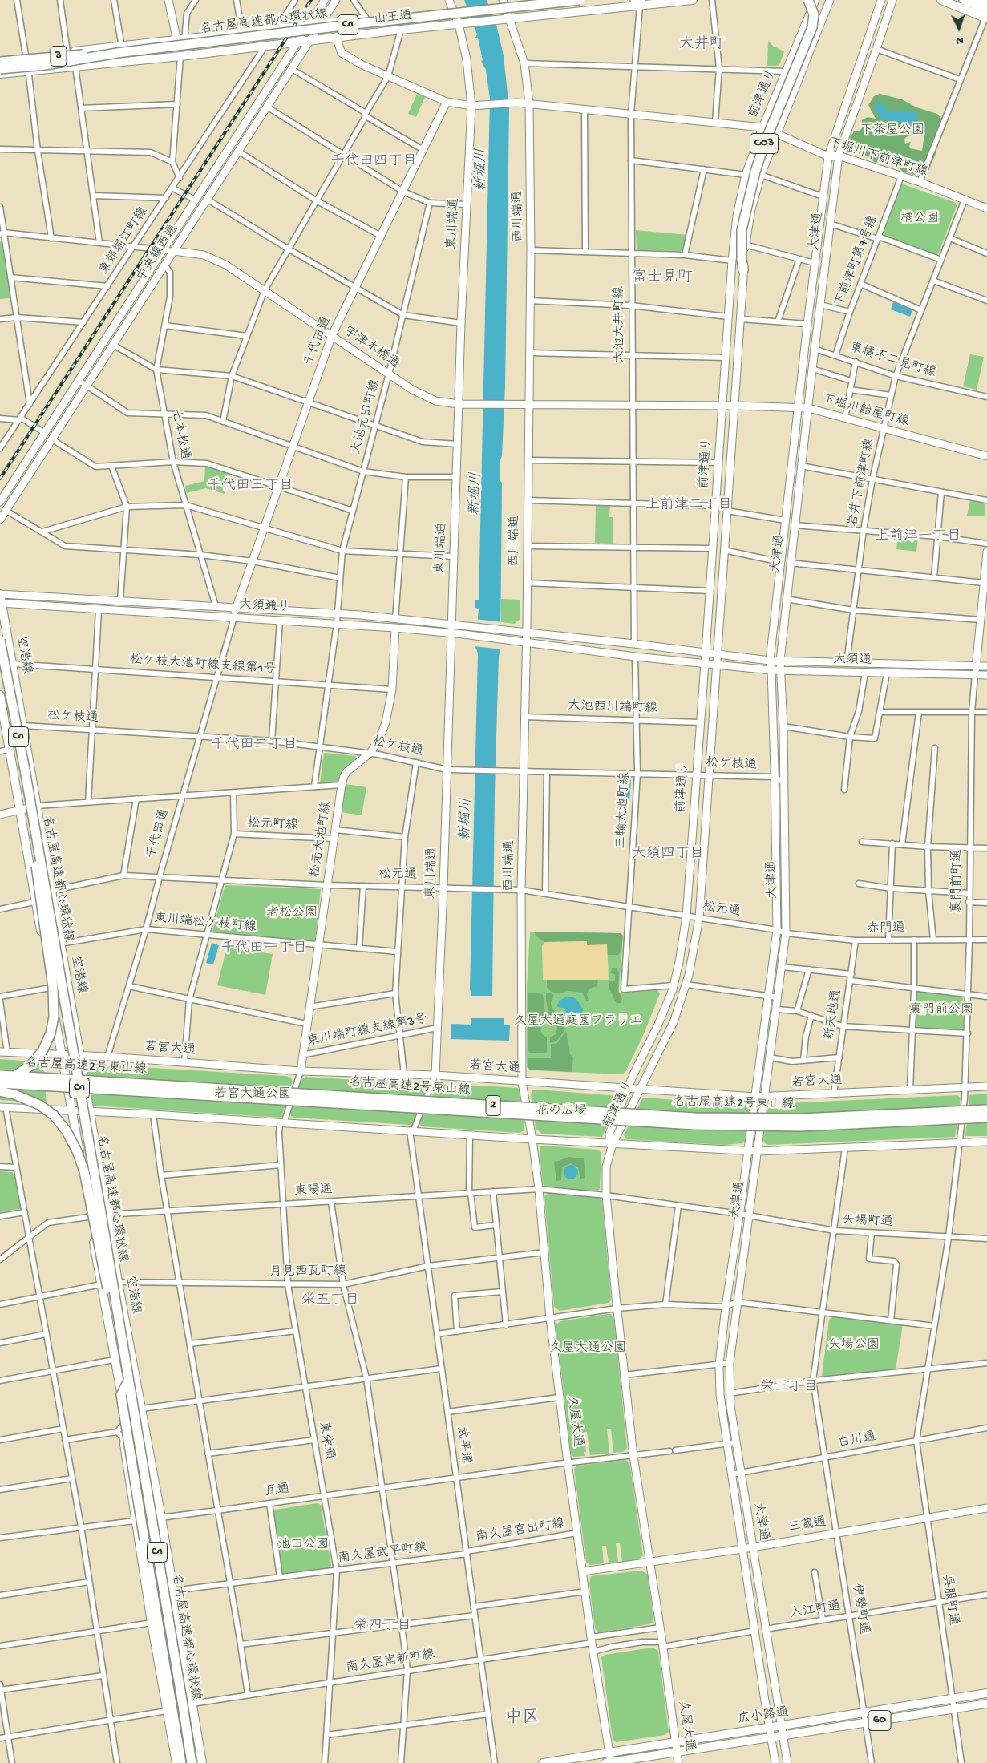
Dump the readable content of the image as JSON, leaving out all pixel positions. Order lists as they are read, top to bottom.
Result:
{
  "streets": {
    "highway": [
      "名古屋高速都心環状線",
      "C1",
      "3",
      "C03",
      "名古屋高速2号東山線",
      "2"
    ],
    "main road": [
      "山王通",
      "空港線",
      "広小路通",
      "60"
    ],
    "street": [
      "前津通り",
      "下堀川下前津町線",
      "西川端通",
      "東川端通",
      "大津通",
      "東郊堀江町線",
      "中央線西通",
      "下前津町第7号線",
      "大池大井町線",
      "千代田通",
      "宇津木橋通",
      "東橘不二見町線",
      "下堀川飴屋町線",
      "大池元田町線",
      "七本松通",
      "岩井下前津町線",
      "大須通り",
      "大須通",
      "松ケ枝大池町線支線第1号",
      "大池西川端町線",
      "松ケ枝通",
      "三輪大池町線",
      "松元町線",
      "松元大池町線",
      "松元通",
      "裏門前町通",
      "東川端松ケ枝町線",
      "赤門通",
      "新天地通",
      "東川端町線支線第3号",
      "若宮大通",
      "東陽通",
      "矢場町通",
      "月見西瓦町線",
      "久屋大通",
      "東栄通",
      "白川通",
      "武平通",
      "瓦通",
      "三蔵通",
      "南久屋宮出町線",
      "南久屋武平町線",
      "呉服町通",
      "伊勢町通",
      "入江町通",
      "南久屋南新町線"
    ]
  },
  "crossings": [
    ["山王通", "名古屋高速都心環状線"],
    ["山王通", "3"],
    ["山王通", "西川端通"],
    ["山王通", "東川端通"],
    ["山王通", "東郊堀江町線"],
    ["山王通", "中央線西通"],
    ["山王通", "大池大井町線"],
    ["名古屋高速都心環状線", "3"],
    ["前津通り", "C03"],
    ["前津通り", "下堀川下前津町線"],
    ["前津通り", "下堀川飴屋町線"],
    ["前津通り", "大須通"],
    ["前津通り", "大池西川端町線"],
    ["前津通り", "松ケ枝通"],
    ["前津通り", "三輪大池町線"],
    ["前津通り", "松元通"],
    ["前津通り", "若宮大通"],
    ["前津通り", "久屋大通"],
    ["下堀川下前津町線", "大津通"],
    ["下堀川下前津町線", "下前津町第7号線"],
    ["下堀川下前津町線", "岩井下前津町線"],
    ["西川端通", "宇津木橋通"],
    ["西川端通", "大須通り"],
    ["西川端通", "大池西川端町線"],
    ["西川端通", "松ケ枝通"],
    ["西川端通", "松元通"],
    ["西川端通", "若宮大通"],
    ["西川端通", "久屋大通"],
    ["東川端通", "宇津木橋通"],
    ["東川端通", "大須通り"],
    ["東川端通", "松ケ枝通"],
    ["東川端通", "松元通"],
    ["東川端通", "東川端町線支線第3号"],
    ["東川端通", "若宮大通"],
    ["東川端通", "武平通"],
    ["大津通", "東橘不二見町線"],
    ["大津通", "下堀川飴屋町線"],
    ["大津通", "大須通"],
    ["大津通", "松ケ枝通"],
    ["大津通", "松元通"],
    ["大津通", "赤門通"],
    ["大津通", "若宮大通"],
    ["大津通", "矢場町通"],
    ["大津通", "白川通"],
    ["大津通", "三蔵通"],
    ["大津通", "入江町通"],
    ["大津通", "広小路通"],
    ["中央線西通", "宇津木橋通"],
    ["中央線西通", "七本松通"],
    ["下前津町第7号線", "東橘不二見町線"],
    ["千代田通", "宇津木橋通"],
    ["千代田通", "大須通り"],
    ["千代田通", "松ケ枝大池町線支線第1号"],
    ["千代田通", "松ケ枝通"],
    ["千代田通", "松元通"],
    ["千代田通", "東川端松ケ枝町線"],
    ["千代田通", "若宮大通"],
    ["宇津木橋通", "大池元田町線"],
    ["東橘不二見町線", "岩井下前津町線"],
    ["下堀川飴屋町線", "岩井下前津町線"],
    ["大池元田町線", "大須通り"],
    ["大池元田町線", "松ケ枝大池町線支線第1号"],
    ["大池元田町線", "松ケ枝通"],
    ["七本松通", "大須通り"],
    ["岩井下前津町線", "大須通"],
    ["大須通り", "空港線"],
    ["大須通り", "松元大池町線"],
    ["空港線", "松ケ枝大池町線支線第1号"],
    ["空港線", "松ケ枝通"],
    ["空港線", "松元通"],
    ["空港線", "東川端松ケ枝町線"],
    ["空港線", "若宮大通"],
    ["空港線", "東陽通"],
    ["空港線", "月見西瓦町線"],
    ["空港線", "瓦通"],
    ["空港線", "南久屋南新町線"],
    ["大須通", "裏門前町通"],
    ["松ケ枝大池町線支線第1号", "松元大池町線"],
    ["大池西川端町線", "三輪大池町線"],
    ["松ケ枝通", "三輪大池町線"],
    ["松ケ枝通", "松元大池町線"],
    ["三輪大池町線", "松元通"],
    ["松元町線", "松元大池町線"],
    ["松元大池町線", "松元通"],
    ["松元大池町線", "東川端松ケ枝町線"],
    ["松元大池町線", "東川端町線支線第3号"],
    ["松元大池町線", "若宮大通"],
    ["松元大池町線", "東栄通"],
    ["松元通", "赤門通"],
    ["裏門前町通", "赤門通"],
    ["裏門前町通", "若宮大通"],
    ["裏門前町通", "矢場町通"],
    ["裏門前町通", "呉服町通"],
    ["赤門通", "新天地通"],
    ["新天地通", "若宮大通"],
    ["若宮大通", "久屋大通"],
    ["若宮大通", "東栄通"],
    ["若宮大通", "武平通"],
    ["東陽通", "久屋大通"],
    ["東陽通", "東栄通"],
    ["東陽通", "武平通"],
    ["矢場町通", "呉服町通"],
    ["矢場町通", "伊勢町通"],
    ["月見西瓦町線", "久屋大通"],
    ["月見西瓦町線", "東栄通"],
    ["月見西瓦町線", "武平通"],
    ["久屋大通", "瓦通"],
    ["久屋大通", "三蔵通"],
    ["久屋大通", "南久屋宮出町線"],
    ["久屋大通", "南久屋南新町線"],
    ["久屋大通", "広小路通"],
    ["東栄通", "瓦通"],
    ["東栄通", "南久屋武平町線"],
    ["東栄通", "南久屋南新町線"],
    ["白川通", "呉服町通"],
    ["白川通", "伊勢町通"],
    ["武平通", "瓦通"],
    ["武平通", "南久屋宮出町線"],
    ["武平通", "南久屋武平町線"],
    ["武平通", "南久屋南新町線"],
    ["三蔵通", "呉服町通"],
    ["三蔵通", "伊勢町通"],
    ["南久屋宮出町線", "南久屋武平町線"],
    ["呉服町通", "入江町通"],
    ["呉服町通", "広小路通"],
    ["伊勢町通", "入江町通"],
    ["伊勢町通", "広小路通"]
  ],
  "districts": [
    "大井町",
    "千代田四丁目",
    "富士見町",
    "千代田三丁目",
    "上前津二丁目",
    "上前津一丁目",
    "千代田二丁目",
    "大須四丁目",
    "千代田一丁目",
    "栄五丁目",
    "栄三丁目",
    "栄四丁目",
    "中区"
  ],
  "water": ["新堀川"],
  "parks": [
    "下茶屋公園",
    "橘公園",
    "老松公園",
    "裏門前公園",
    "久屋大通庭園フラリエ",
    "若宮大通公園",
    "花の広場",
    "矢場公園",
    "久屋大通公園",
    "池田公園"
  ],
  "north": "bottom"
}
